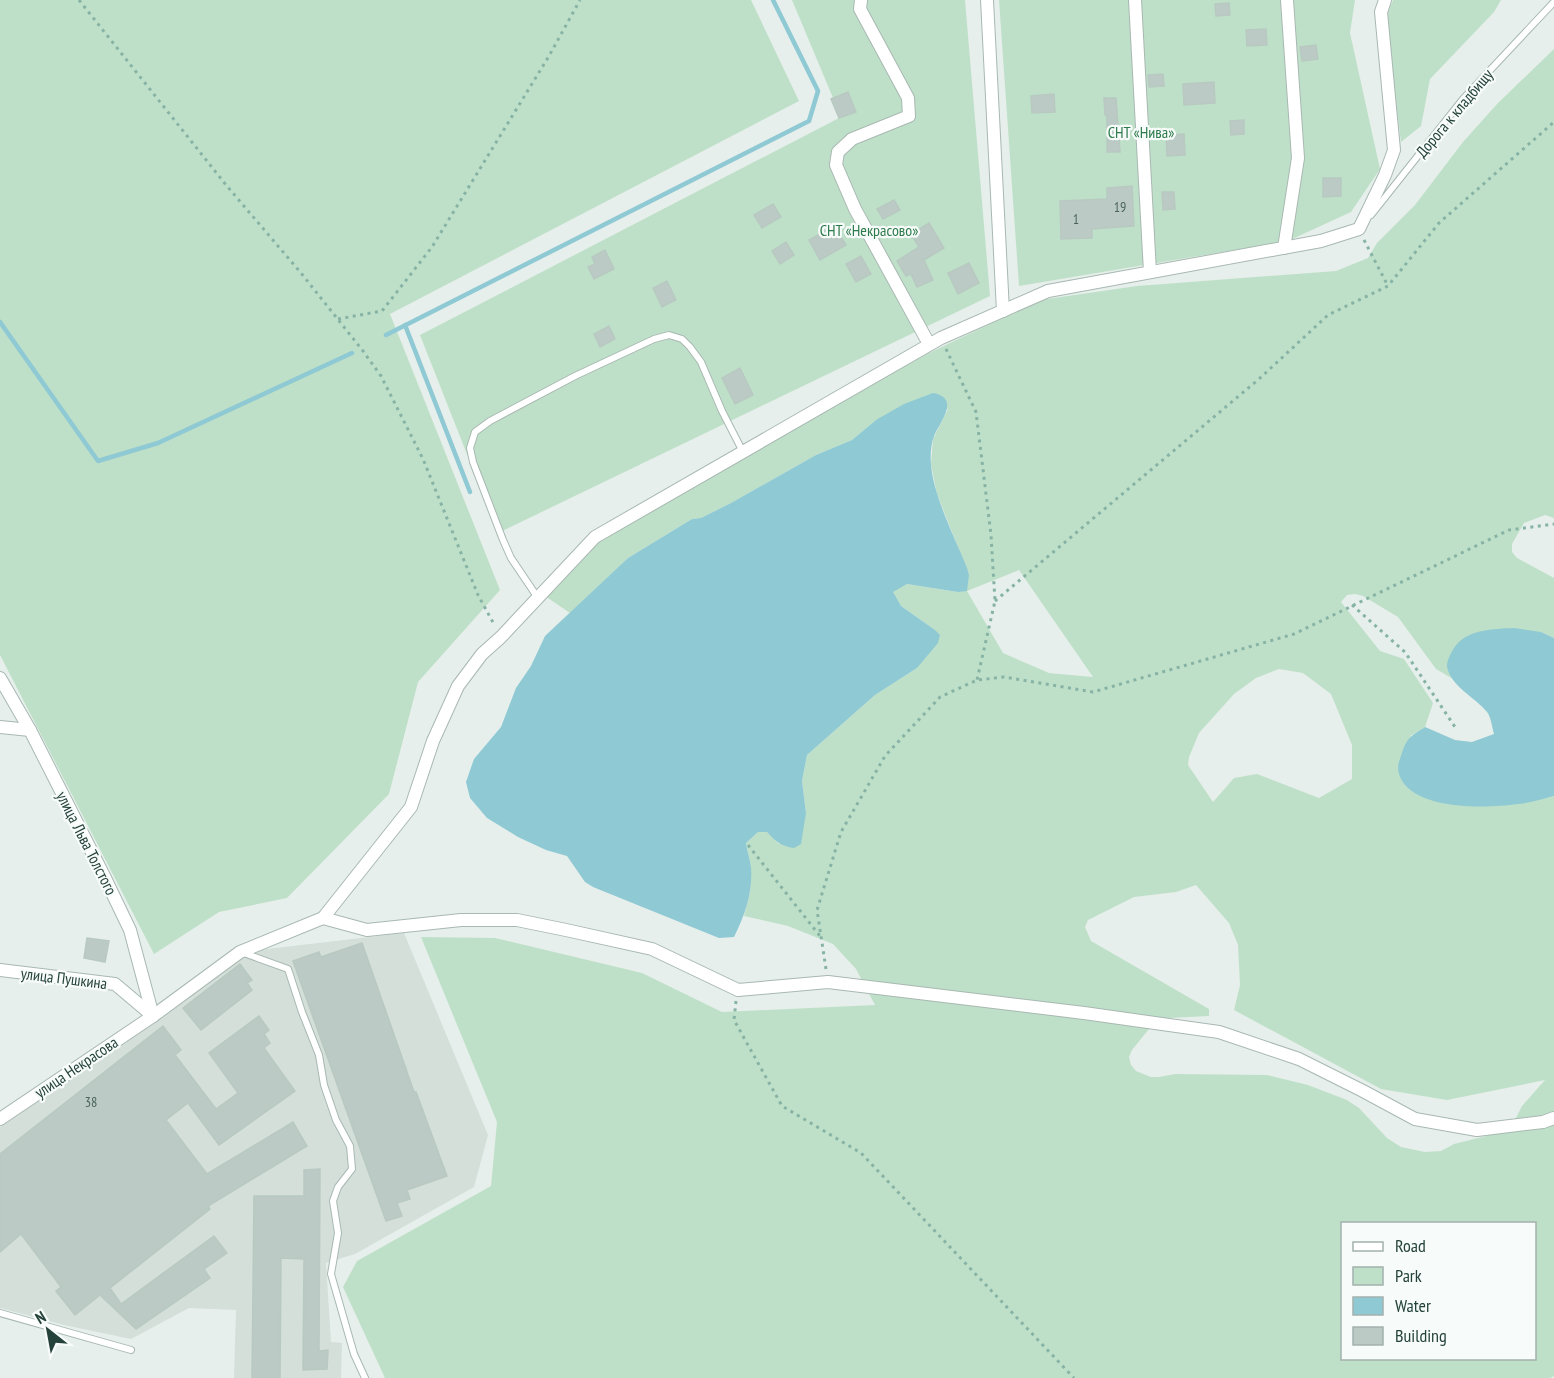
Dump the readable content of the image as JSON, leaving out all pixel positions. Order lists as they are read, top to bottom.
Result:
{
  "streets": {
    "street": ["улица Льва Толстого", "улица Пушкина", "улица Некрасова"],
    "lane": ["Дорога к кладбищу"]
  },
  "crossings": [
    ["улица Льва Толстого", "улица Пушкина"],
    ["улица Льва Толстого", "улица Некрасова"],
    ["улица Пушкина", "улица Некрасова"]
  ],
  "parks": ["СНТ «Нива»", "СНТ «Некрасово»"],
  "house_numbers": ["19", "1", "38"],
  "legend": [
    "Road",
    "Park",
    "Water",
    "Building"
  ],
  "north": "top left"
}
